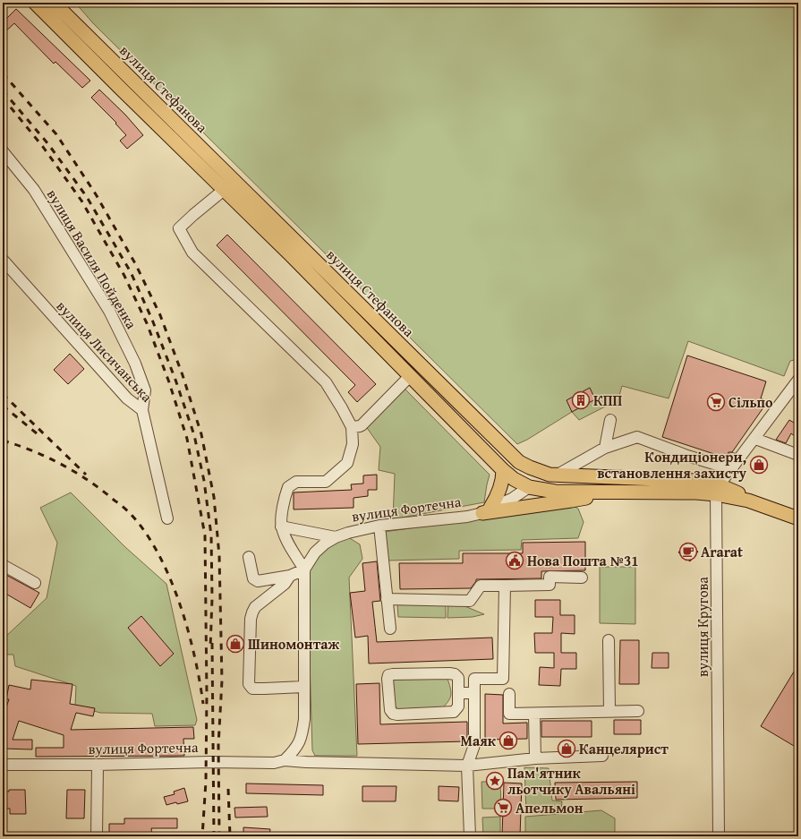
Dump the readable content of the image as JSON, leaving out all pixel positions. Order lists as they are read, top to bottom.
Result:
{
  "streets": {
    "main road": ["вулиця Стефанова"],
    "street": [
      "вулиця Василя Пойденка",
      "вулиця Лисичанська",
      "вулиця Фортечна",
      "вулиця Кругова"
    ]
  },
  "crossings": [
    ["вулиця Стефанова", "вулиця Фортечна"],
    ["вулиця Стефанова", "вулиця Кругова"],
    ["вулиця Василя Пойденка", "вулиця Лисичанська"]
  ],
  "places": {
    "building": ["КПП"],
    "supermarket": ["Сільпо", "Апельмон"],
    "shop": [
      "Кондиціонери, встановлення захисту",
      "Шиномонтаж",
      "Маяк",
      "Канцелярист"
    ],
    "cafe": ["Ararat"],
    "public building": ["Нова Пошта №31"],
    "place": ["Пам'ятник льотчику Авальяні"]
  }
}
